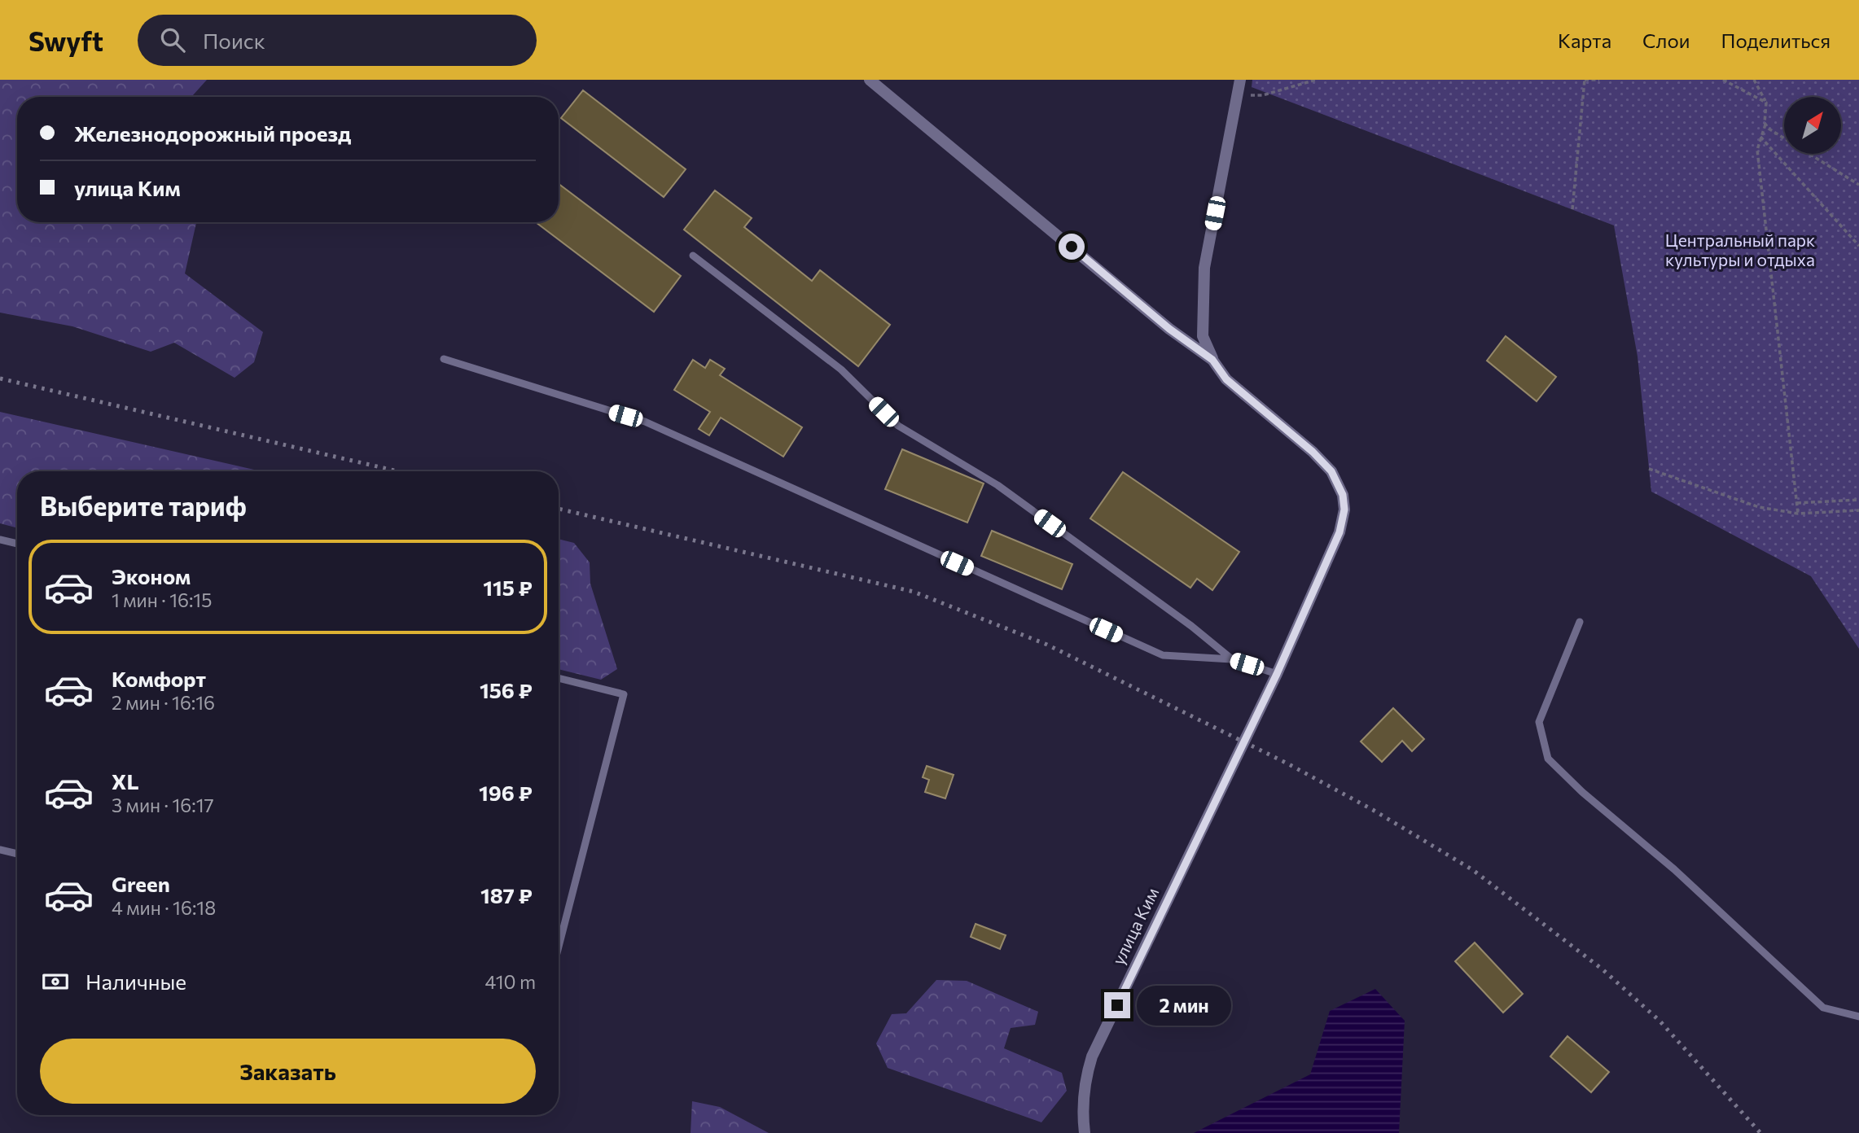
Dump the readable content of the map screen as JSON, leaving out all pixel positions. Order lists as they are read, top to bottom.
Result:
{
  "streets": {
    "street": ["улица Ким"]
  },
  "parks": ["Центральный парк культуры и отдыха"],
  "north": "top right",
  "page": {
    "header": "Swyft",
    "search": "Поиск",
    "nav": ["Карта", "Слои", "Поделиться"],
    "banner": ["Железнодорожный проезд", "улица Ким"],
    "heading": "Выберите тариф",
    "list": [
      {
        "name": "Эконом",
        "note": "1 мин · 16:15",
        "value": "115 ₽"
      },
      {
        "name": "Комфорт",
        "note": "2 мин · 16:16",
        "value": "156 ₽"
      },
      {
        "name": "XL",
        "note": "3 мин · 16:17",
        "value": "196 ₽"
      },
      {
        "name": "Green",
        "note": "4 мин · 16:18",
        "value": "187 ₽"
      }
    ],
    "pay": ["Наличные", "410 m"],
    "bubble": "2 мин",
    "buttons": "Заказать"
  }
}
